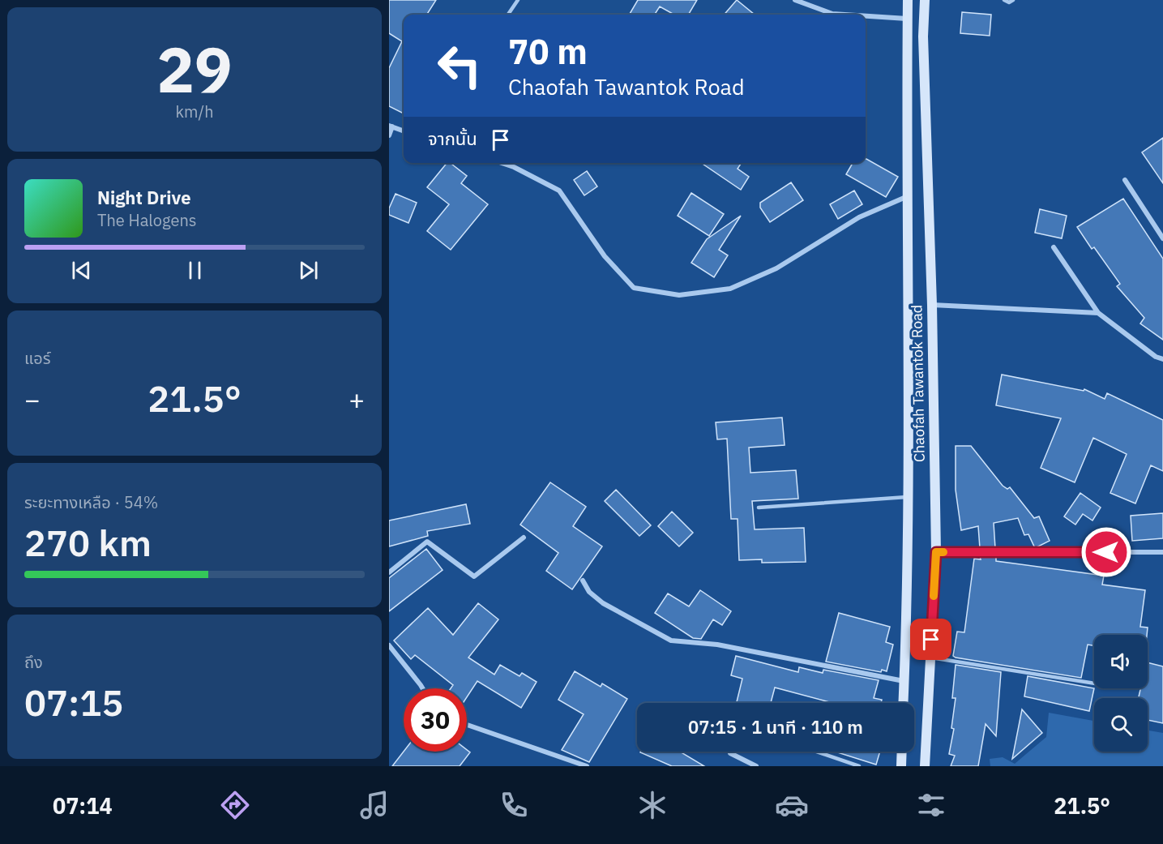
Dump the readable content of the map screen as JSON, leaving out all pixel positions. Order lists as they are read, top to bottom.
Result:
{
  "streets": {
    "main road": ["Chaofah Tawantok Road"]
  },
  "page": {
    "tile": [
      ["29", "km/h"],
      "แอร์",
      ["ระยะทางเหลือ · 54%", "270 km"],
      ["ถึง", "07:15"]
    ],
    "turn": ["70 m", "Chaofah Tawantok Road"],
    "then": "จากนั้น",
    "song": ["Night Drive", "The Halogens"],
    "heat": ["−", "21.5°", "+"],
    "limit": "30",
    "trip": "07:15 · 1 นาที · 110 m",
    "tabs": ["07:14", "21.5°"]
  }
}
